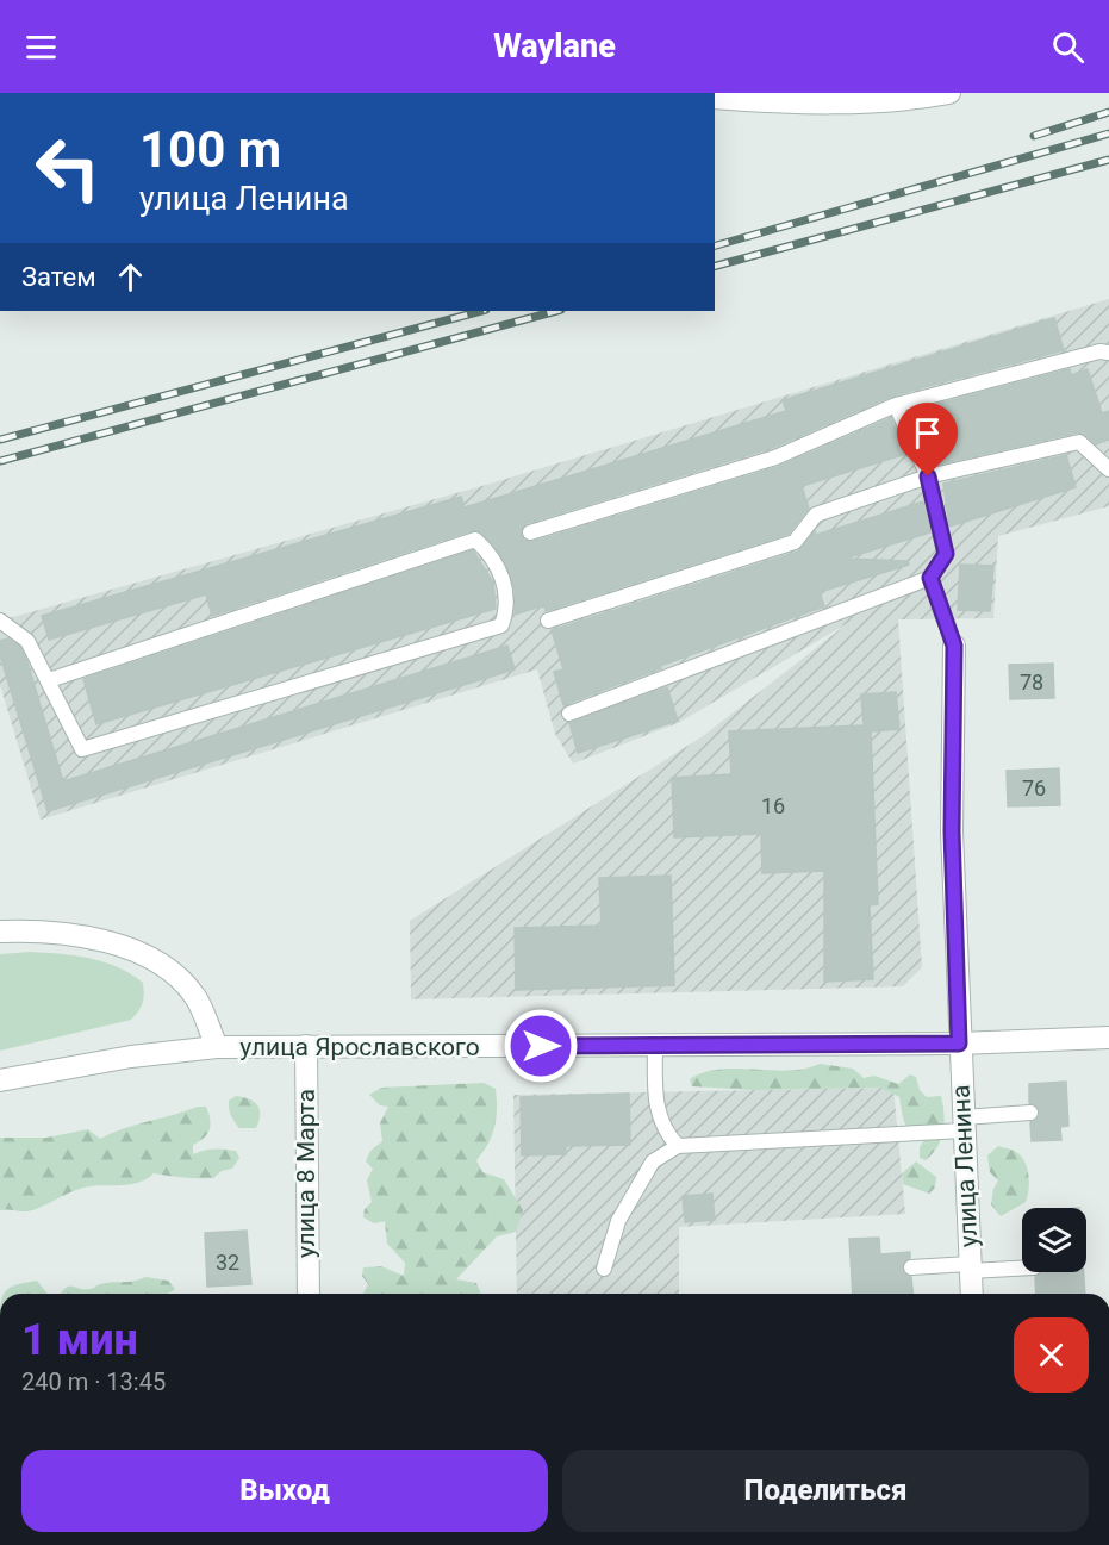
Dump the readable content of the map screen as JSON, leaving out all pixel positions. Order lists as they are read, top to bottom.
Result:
{
  "streets": {
    "street": ["улица Ярославского", "улица Ленина", "улица 8 Марта"]
  },
  "crossings": [
    ["улица Ярославского", "улица Ленина"],
    ["улица Ярославского", "улица 8 Марта"]
  ],
  "house_numbers": [
    "78",
    "76",
    "16",
    "32"
  ],
  "page": {
    "header": "Waylane",
    "turn": ["100 m", "улица Ленина"],
    "then": "Затем",
    "heading": ["1 мин", "240 m · 13:45"],
    "buttons": ["Выход", "Поделиться"]
  }
}
